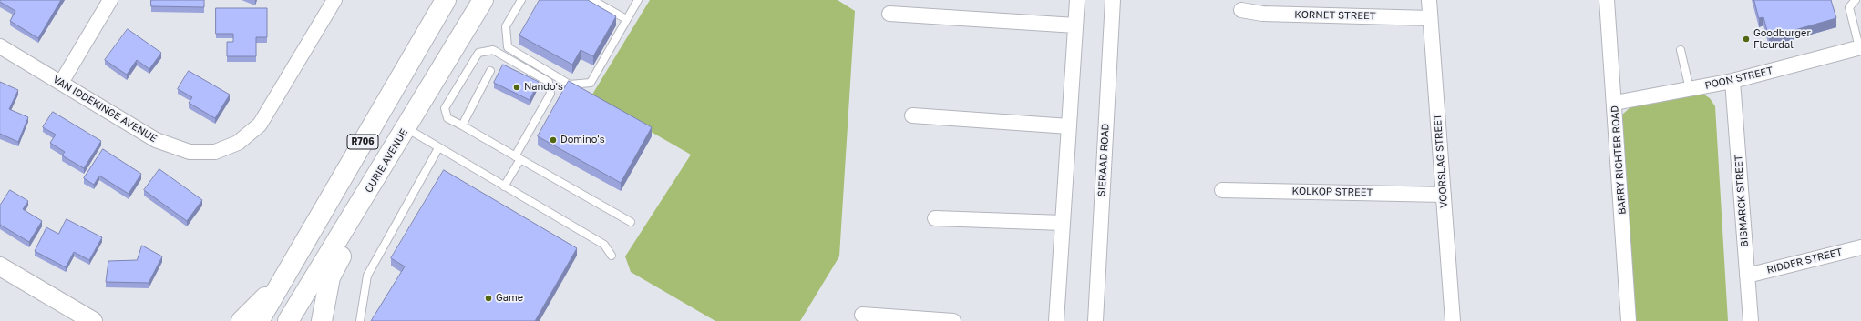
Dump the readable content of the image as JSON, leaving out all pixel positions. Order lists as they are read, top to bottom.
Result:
{
  "streets": {
    "main road": ["R706", "CURIE AVENUE"],
    "street": [
      "KORNET STREET",
      "POON STREET",
      "VAN IDDEKINGE AVENUE",
      "SIERAAD ROAD",
      "BARRY RICHTER ROAD",
      "VOORSLAG STREET",
      "KOLKOP STREET",
      "BISMARCK STREET",
      "RIDDER STREET"
    ]
  },
  "crossings": [
    ["KORNET STREET", "VOORSLAG STREET"],
    ["POON STREET", "BARRY RICHTER ROAD"],
    ["POON STREET", "BISMARCK STREET"],
    ["VOORSLAG STREET", "KOLKOP STREET"],
    ["BISMARCK STREET", "RIDDER STREET"]
  ],
  "places": [
    "Goodburger Fleurdal",
    "Nando's",
    "Domino's",
    "Game"
  ]
}
